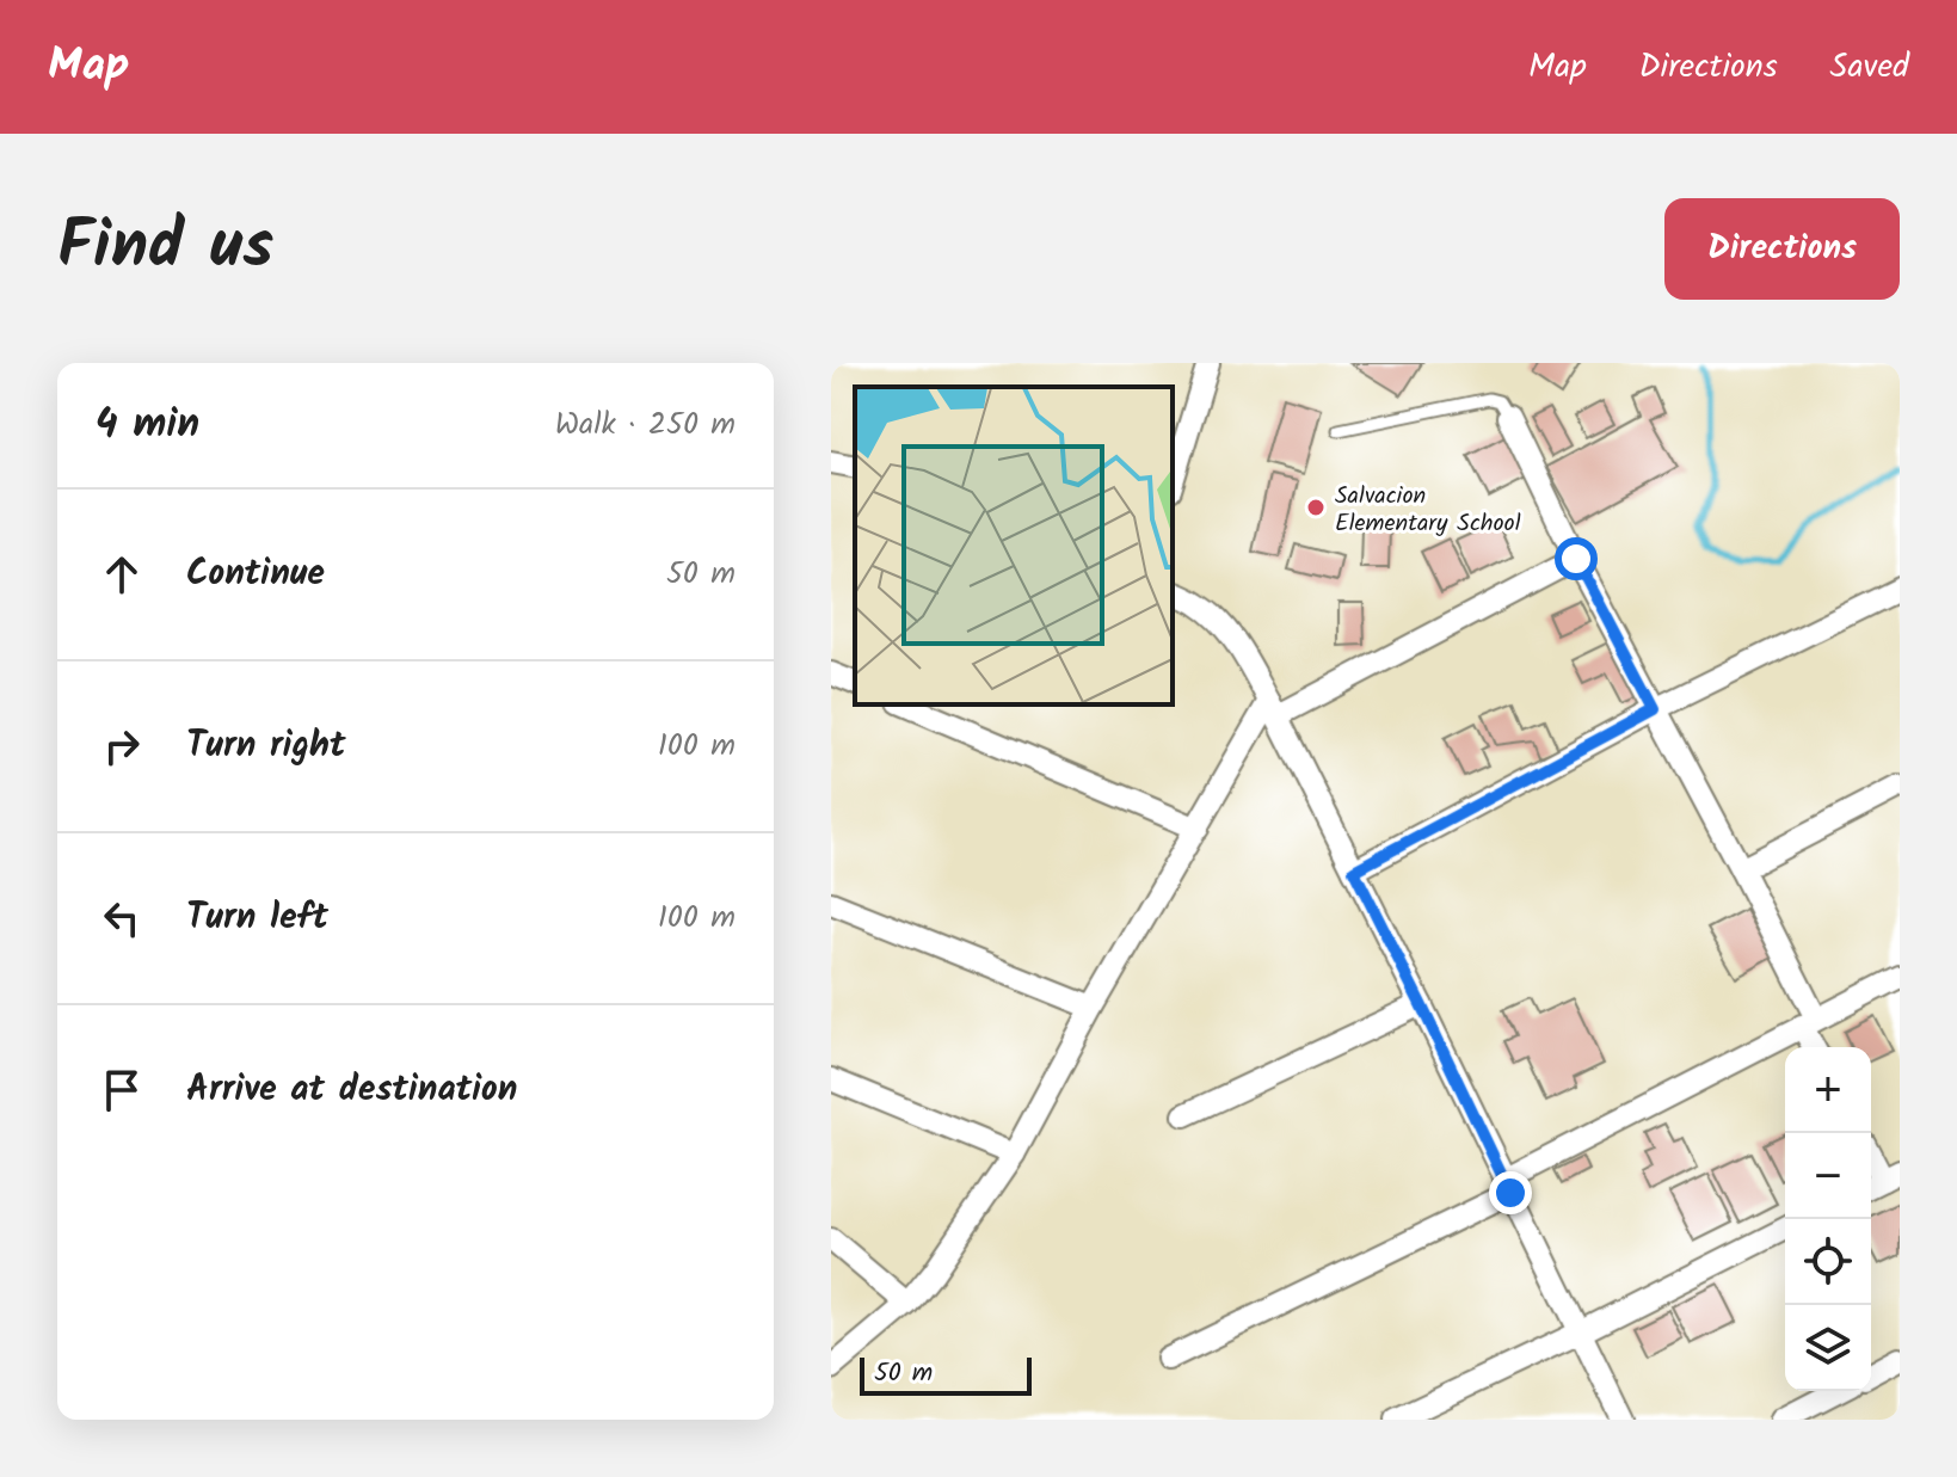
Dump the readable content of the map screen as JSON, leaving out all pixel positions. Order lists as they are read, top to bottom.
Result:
{
  "places": ["Salvacion Elementary School"],
  "scale_bar": "50 m",
  "page": {
    "header": "Map",
    "nav": ["Map", "Directions", "Saved"],
    "title": "Find us",
    "buttons": "Directions",
    "heading": ["4 min", "Walk · 250 m"],
    "list": [
      ["Continue", "50 m"],
      ["Turn right", "100 m"],
      ["Turn left", "100 m"],
      "Arrive at destination"
    ],
    "map_buttons": ["+", "−"],
    "scale": "50 m"
  }
}
